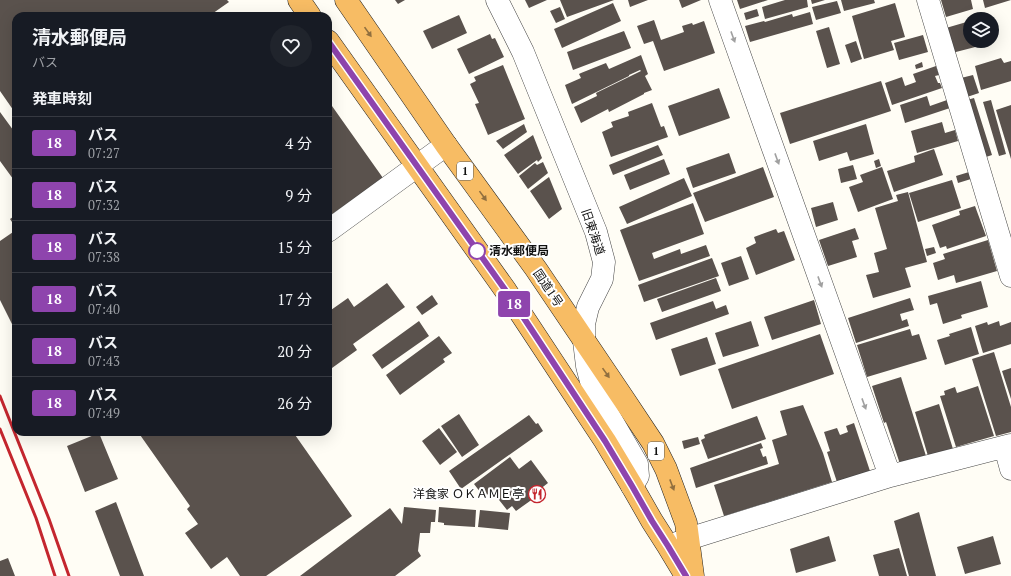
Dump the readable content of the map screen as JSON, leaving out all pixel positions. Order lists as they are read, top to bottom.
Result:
{
  "streets": {
    "highway": ["1", "国道1号"],
    "street": ["旧東海道"]
  },
  "crossings": [
    ["旧東海道", "国道1号"]
  ],
  "places": {
    "other": ["清水郵便局"],
    "restaurant": ["洋食家 ＯＫＡＭＥ亭"]
  },
  "lines": ["bus line 18"],
  "page": {
    "on_map": "18",
    "heading": [
      ["清水郵便局", "バス"],
      "発車時刻"
    ],
    "list": [
      {
        "mark": "18",
        "name": "バス",
        "note": "07:27",
        "value": "4 分"
      },
      {
        "mark": "18",
        "name": "バス",
        "note": "07:32",
        "value": "9 分"
      },
      {
        "mark": "18",
        "name": "バス",
        "note": "07:38",
        "value": "15 分"
      },
      {
        "mark": "18",
        "name": "バス",
        "note": "07:40",
        "value": "17 分"
      },
      {
        "mark": "18",
        "name": "バス",
        "note": "07:43",
        "value": "20 分"
      },
      {
        "mark": "18",
        "name": "バス",
        "note": "07:49",
        "value": "26 分"
      }
    ]
  }
}
